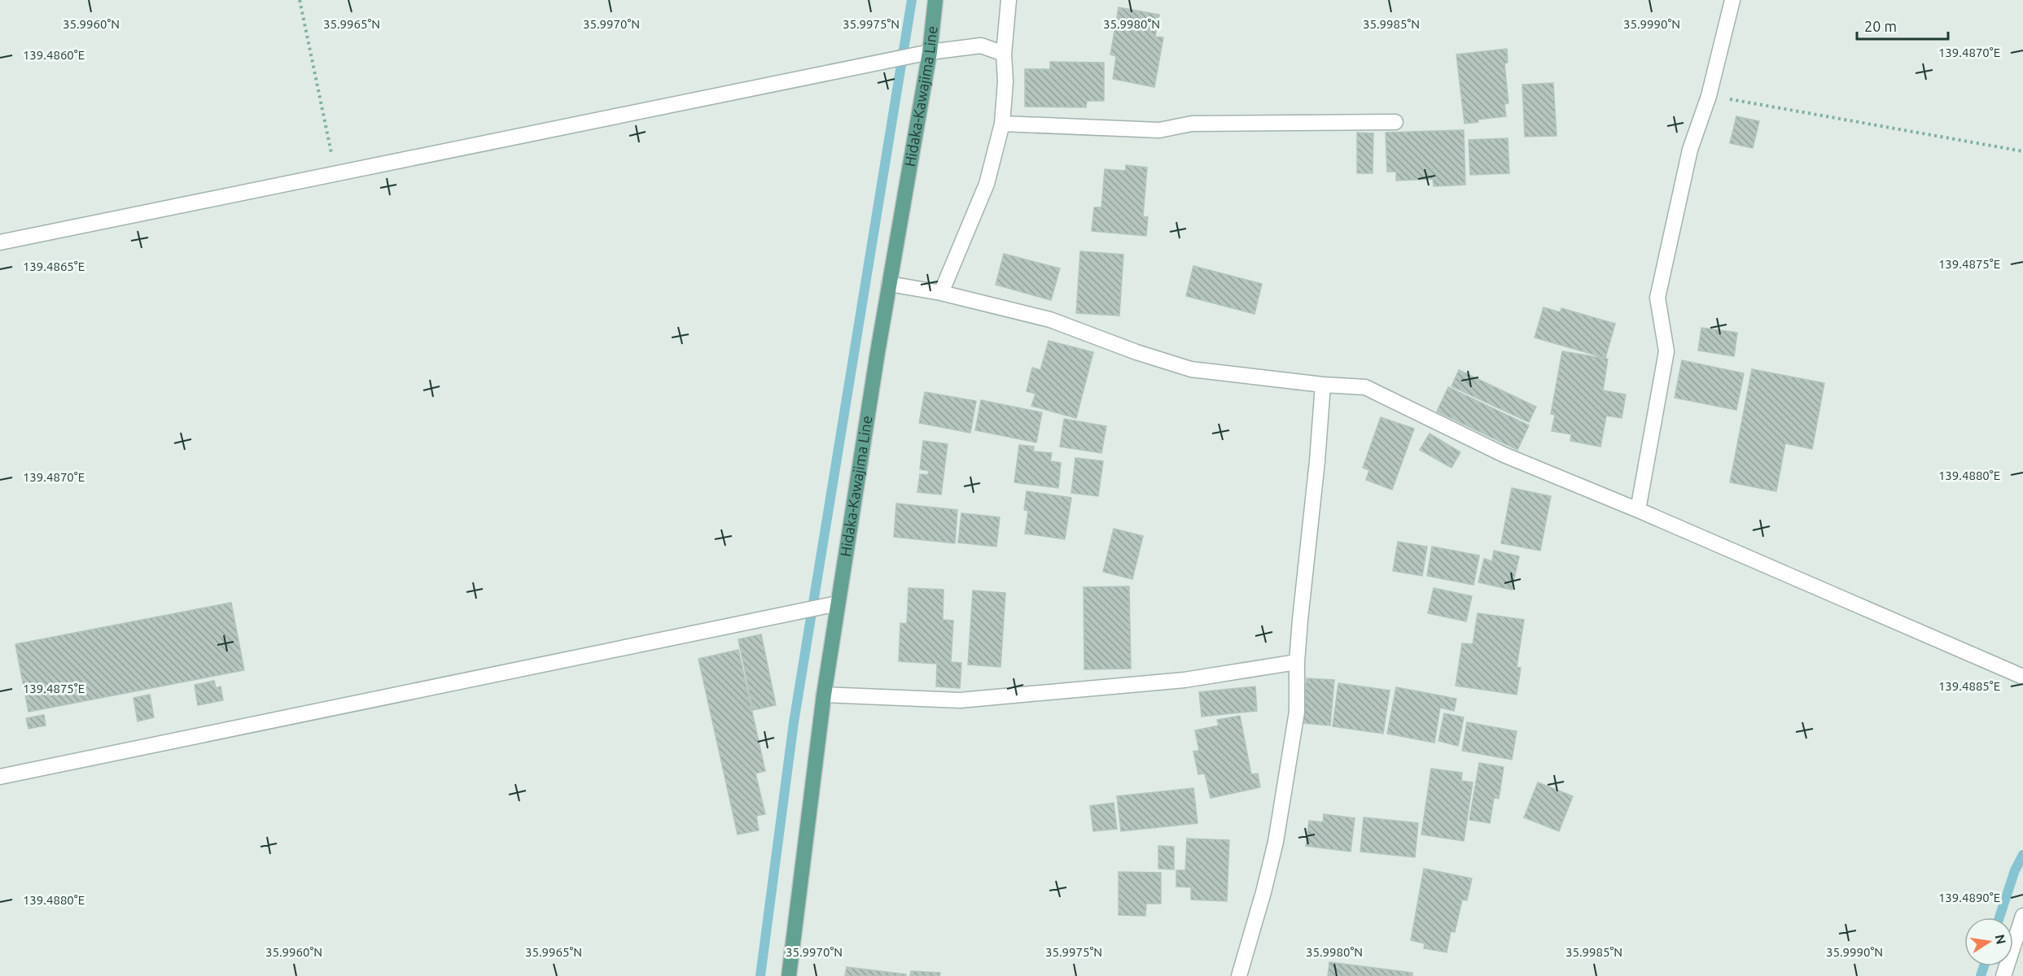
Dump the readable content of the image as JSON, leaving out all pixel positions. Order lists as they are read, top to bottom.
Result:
{
  "streets": {
    "main road": ["Hidaka-Kawajima Line"]
  },
  "scale_bar": "20 m",
  "north": "right",
  "coordinates": [
    "35.9960°N",
    "35.9965°N",
    "35.9970°N",
    "35.9975°N",
    "35.9980°N",
    "35.9985°N",
    "35.9990°N",
    "139.4870°E",
    "139.4860°E",
    "139.4875°E",
    "139.4865°E",
    "139.4880°E",
    "139.4885°E",
    "139.4890°E"
  ]
}
